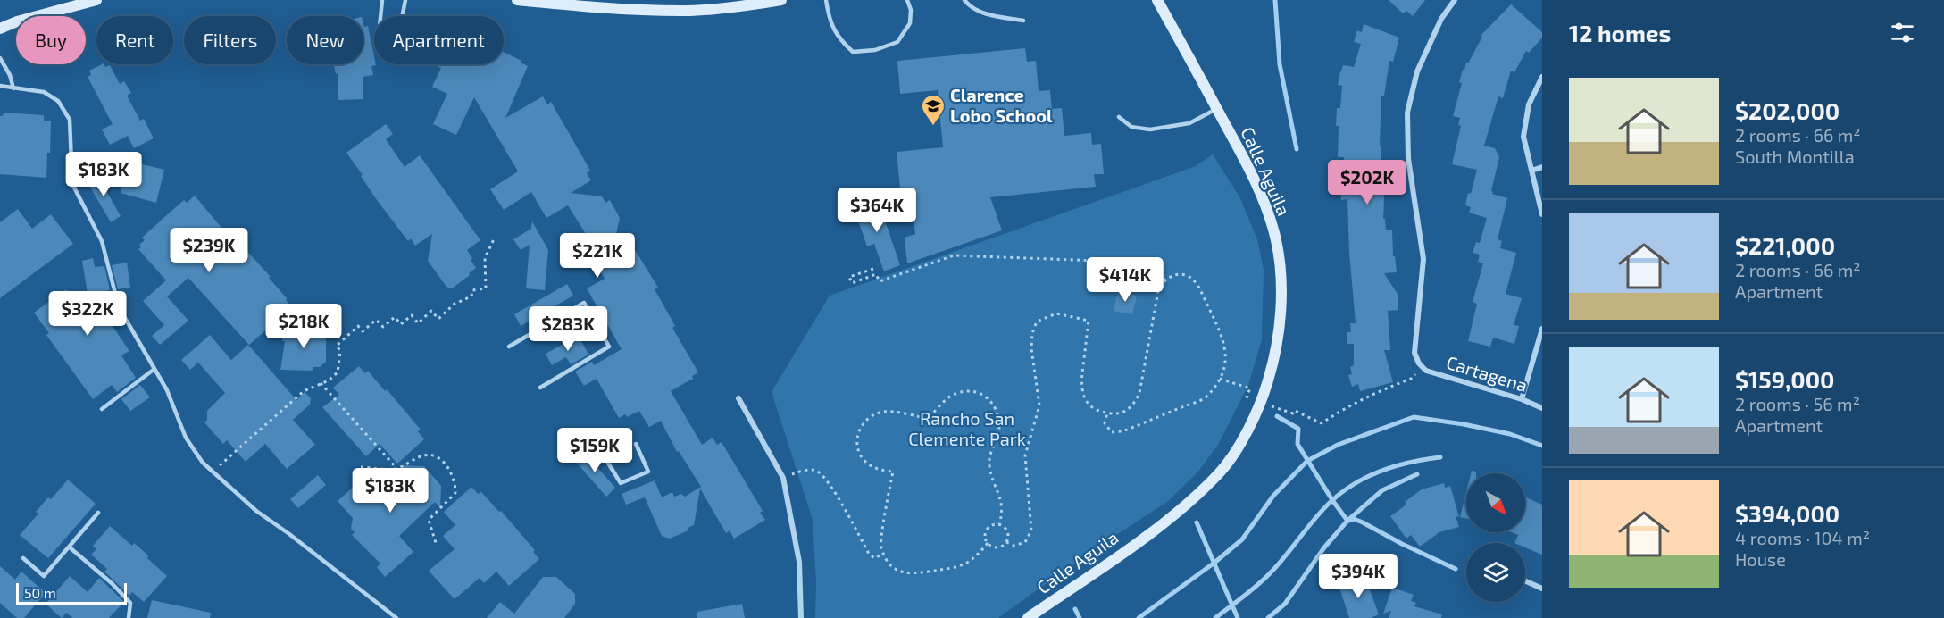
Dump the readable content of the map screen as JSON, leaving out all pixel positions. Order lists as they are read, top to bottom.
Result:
{
  "streets": {
    "street": ["Calle Aguila", "Cartagena"]
  },
  "parks": ["Rancho San Clemente Park"],
  "places": {
    "school or university": ["Clarence Lobo School"]
  },
  "scale_bar": "50 m",
  "north": "bottom right",
  "page": {
    "heading": "12 homes",
    "chip": [
      "Buy",
      "Rent",
      "Filters",
      "New",
      "Apartment"
    ],
    "list": [
      {
        "name": "$202,000",
        "note": "2 rooms · 66 m² · South Montilla"
      },
      {
        "name": "$221,000",
        "note": "2 rooms · 66 m² · Apartment"
      },
      {
        "name": "$159,000",
        "note": "2 rooms · 56 m² · Apartment"
      },
      {
        "name": "$394,000",
        "note": "4 rooms · 104 m² · House"
      }
    ],
    "price": [
      "$183K",
      "$202K",
      "$364K",
      "$239K",
      "$221K",
      "$414K",
      "$322K",
      "$218K",
      "$283K",
      "$159K",
      "$183K",
      "$394K"
    ],
    "scale": "50 m"
  }
}
